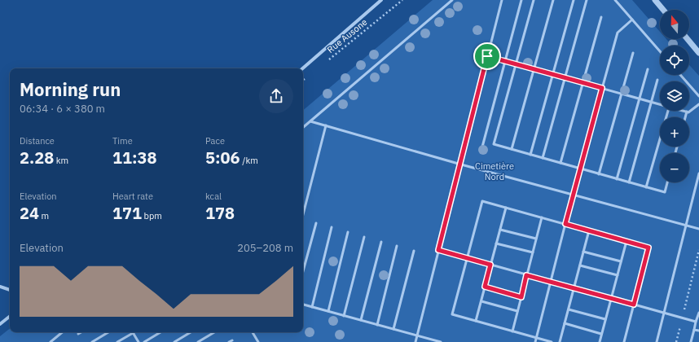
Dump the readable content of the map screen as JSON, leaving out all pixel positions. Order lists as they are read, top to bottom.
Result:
{
  "streets": {
    "street": ["Rue Ausone"]
  },
  "parks": ["Cimetière Nord"],
  "north": "top",
  "page": {
    "map_buttons": ["+", "−"],
    "heading": ["Morning run", "06:34 · 6 × 380 m"],
    "stats": [
      ["Distance", "2.28 km"],
      ["Time", "11:38"],
      ["Pace", "5:06 /km"],
      ["Elevation", "24 m"],
      ["Heart rate", "171 bpm"],
      ["kcal", "178"]
    ],
    "chart": ["Elevation", "205–208 m"]
  }
}
